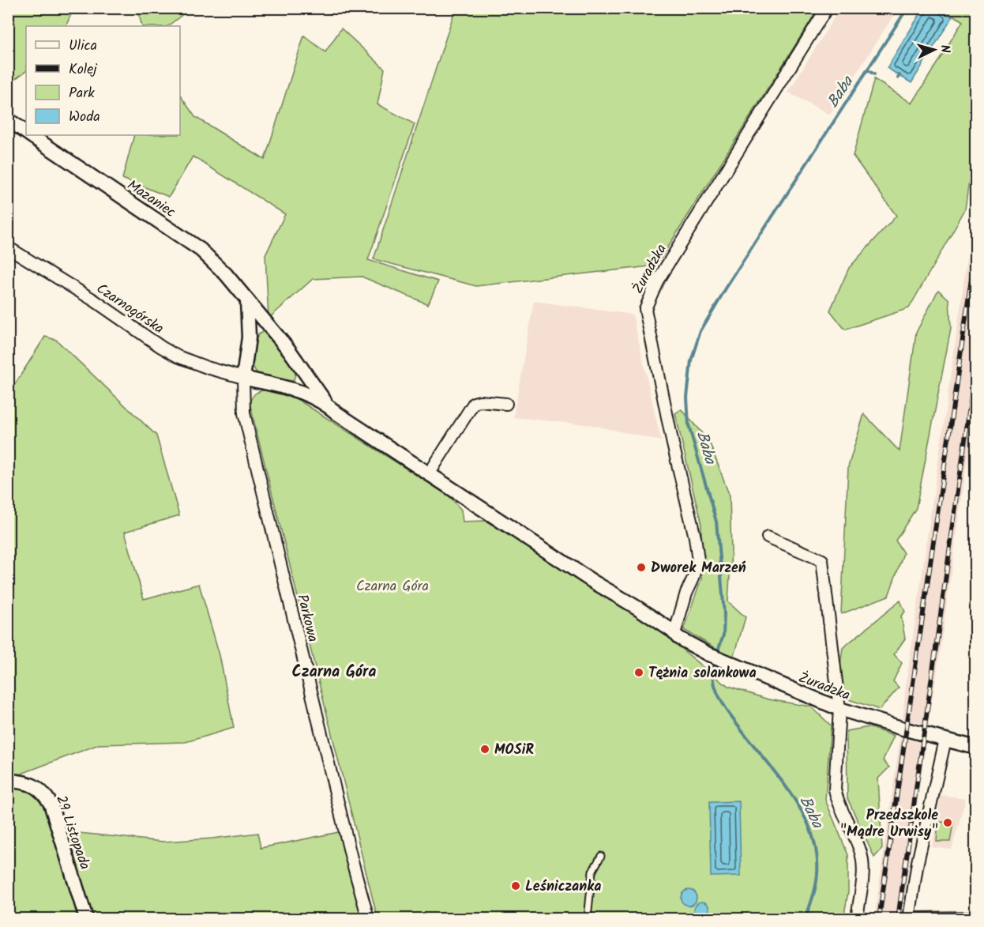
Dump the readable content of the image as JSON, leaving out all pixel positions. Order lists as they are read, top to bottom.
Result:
{
  "streets": {
    "street": [
      "Mazaniec",
      "Żuradzka",
      "Czarnogórska",
      "Parkowa",
      "29 Listopada"
    ]
  },
  "crossings": [
    ["Mazaniec", "Żuradzka"],
    ["Czarnogórska", "Parkowa"]
  ],
  "districts": ["Czarna Góra"],
  "water": ["Baba"],
  "parks": ["Czarna Góra"],
  "places": [
    "Dworek Marzeń",
    "Tężnia solankowa",
    "MOSiR",
    "Przedszkole \"Mądre Urwisy\"",
    "Leśniczanka"
  ],
  "legend": [
    "Ulica",
    "Kolej",
    "Park",
    "Woda"
  ],
  "north": "right"
}
